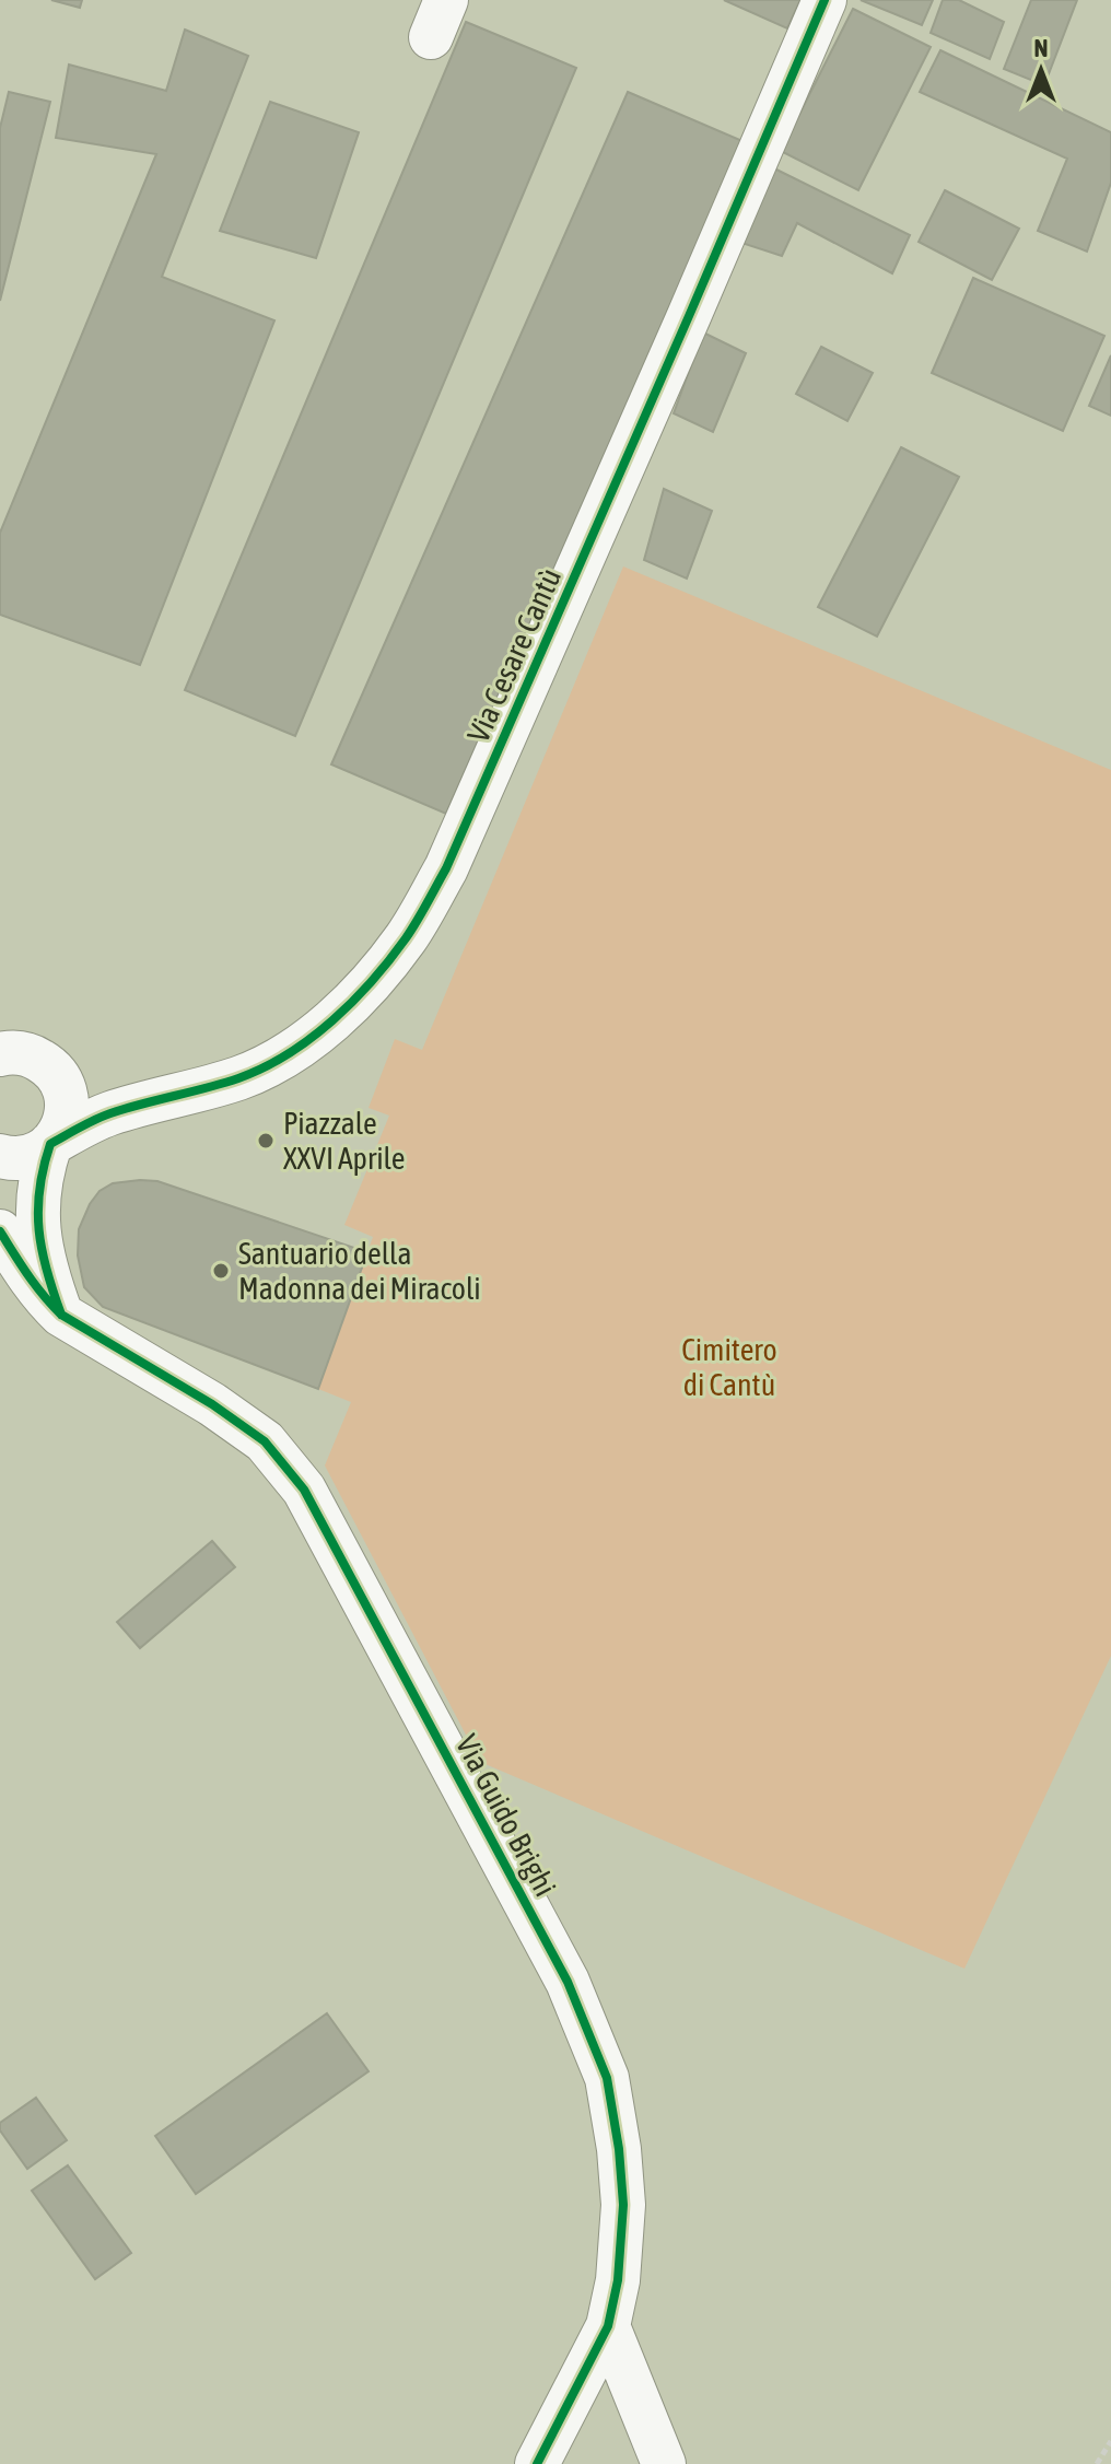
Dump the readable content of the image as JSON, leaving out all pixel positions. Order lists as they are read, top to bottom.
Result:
{
  "streets": {
    "street": ["Via Cesare Cantù", "Via Guido Brighi"]
  },
  "parks": ["Cimitero di Cantù"],
  "places": ["Piazzale XXVI Aprile", "Santuario della Madonna dei Miracoli"],
  "north": "top"
}
